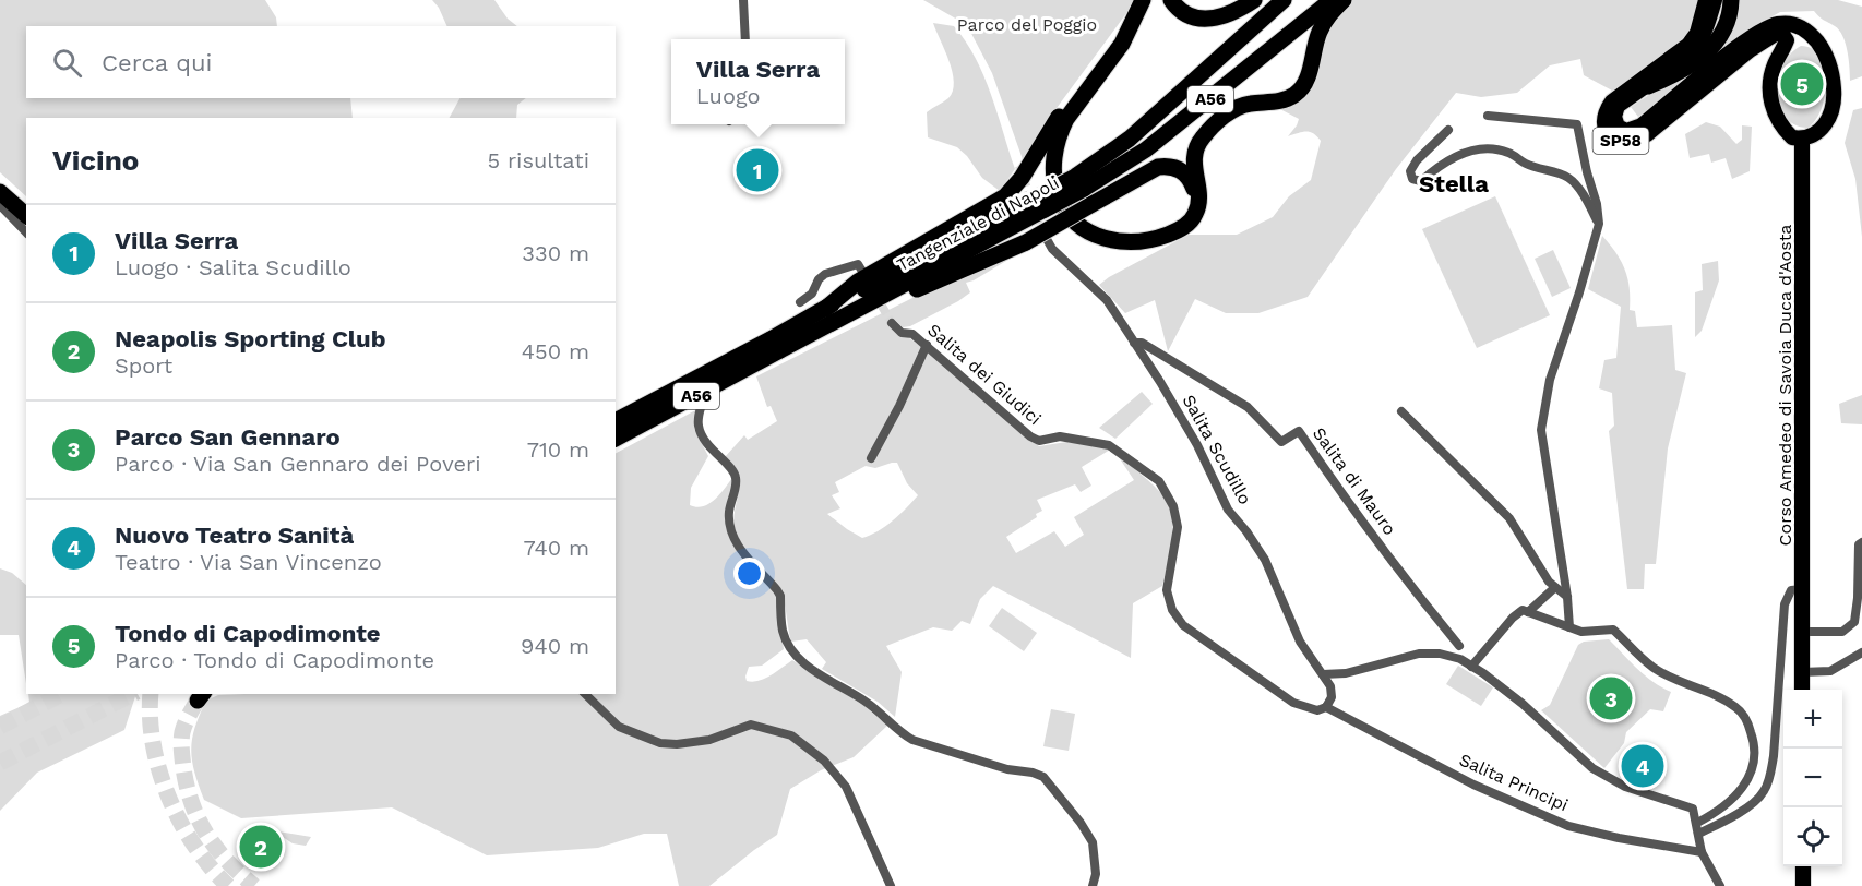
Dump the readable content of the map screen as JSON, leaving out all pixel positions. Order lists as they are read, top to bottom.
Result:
{
  "streets": {
    "highway": ["A56", "Tangenziale di Napoli"],
    "main road": ["SP58", "Corso Amedeo di Savoia Duca d'Aosta"],
    "street": [
      "Salita dei Giudici",
      "Salita Scudillo",
      "Salita di Mauro",
      "Salita Principi"
    ]
  },
  "crossings": [
    ["Tangenziale di Napoli", "Salita Scudillo"],
    ["Salita dei Giudici", "Salita Scudillo"],
    ["Salita dei Giudici", "Salita Principi"],
    ["Salita Scudillo", "Salita di Mauro"],
    ["Salita Scudillo", "Salita Principi"]
  ],
  "districts": ["Stella"],
  "parks": ["Parco del Poggio"],
  "page": {
    "search": "Cerca qui",
    "popup": ["Villa Serra", "Luogo"],
    "pins": [
      "5",
      "1",
      "3",
      "4",
      "2"
    ],
    "heading": ["Vicino", "5 risultati"],
    "list": [
      {
        "mark": "1",
        "name": "Villa Serra",
        "note": "Luogo · Salita Scudillo",
        "value": "330 m"
      },
      {
        "mark": "2",
        "name": "Neapolis Sporting Club",
        "note": "Sport",
        "value": "450 m"
      },
      {
        "mark": "3",
        "name": "Parco San Gennaro",
        "note": "Parco · Via San Gennaro dei Poveri",
        "value": "710 m"
      },
      {
        "mark": "4",
        "name": "Nuovo Teatro Sanità",
        "note": "Teatro · Via San Vincenzo",
        "value": "740 m"
      },
      {
        "mark": "5",
        "name": "Tondo di Capodimonte",
        "note": "Parco · Tondo di Capodimonte",
        "value": "940 m"
      }
    ],
    "map_buttons": ["+", "−"]
  }
}
